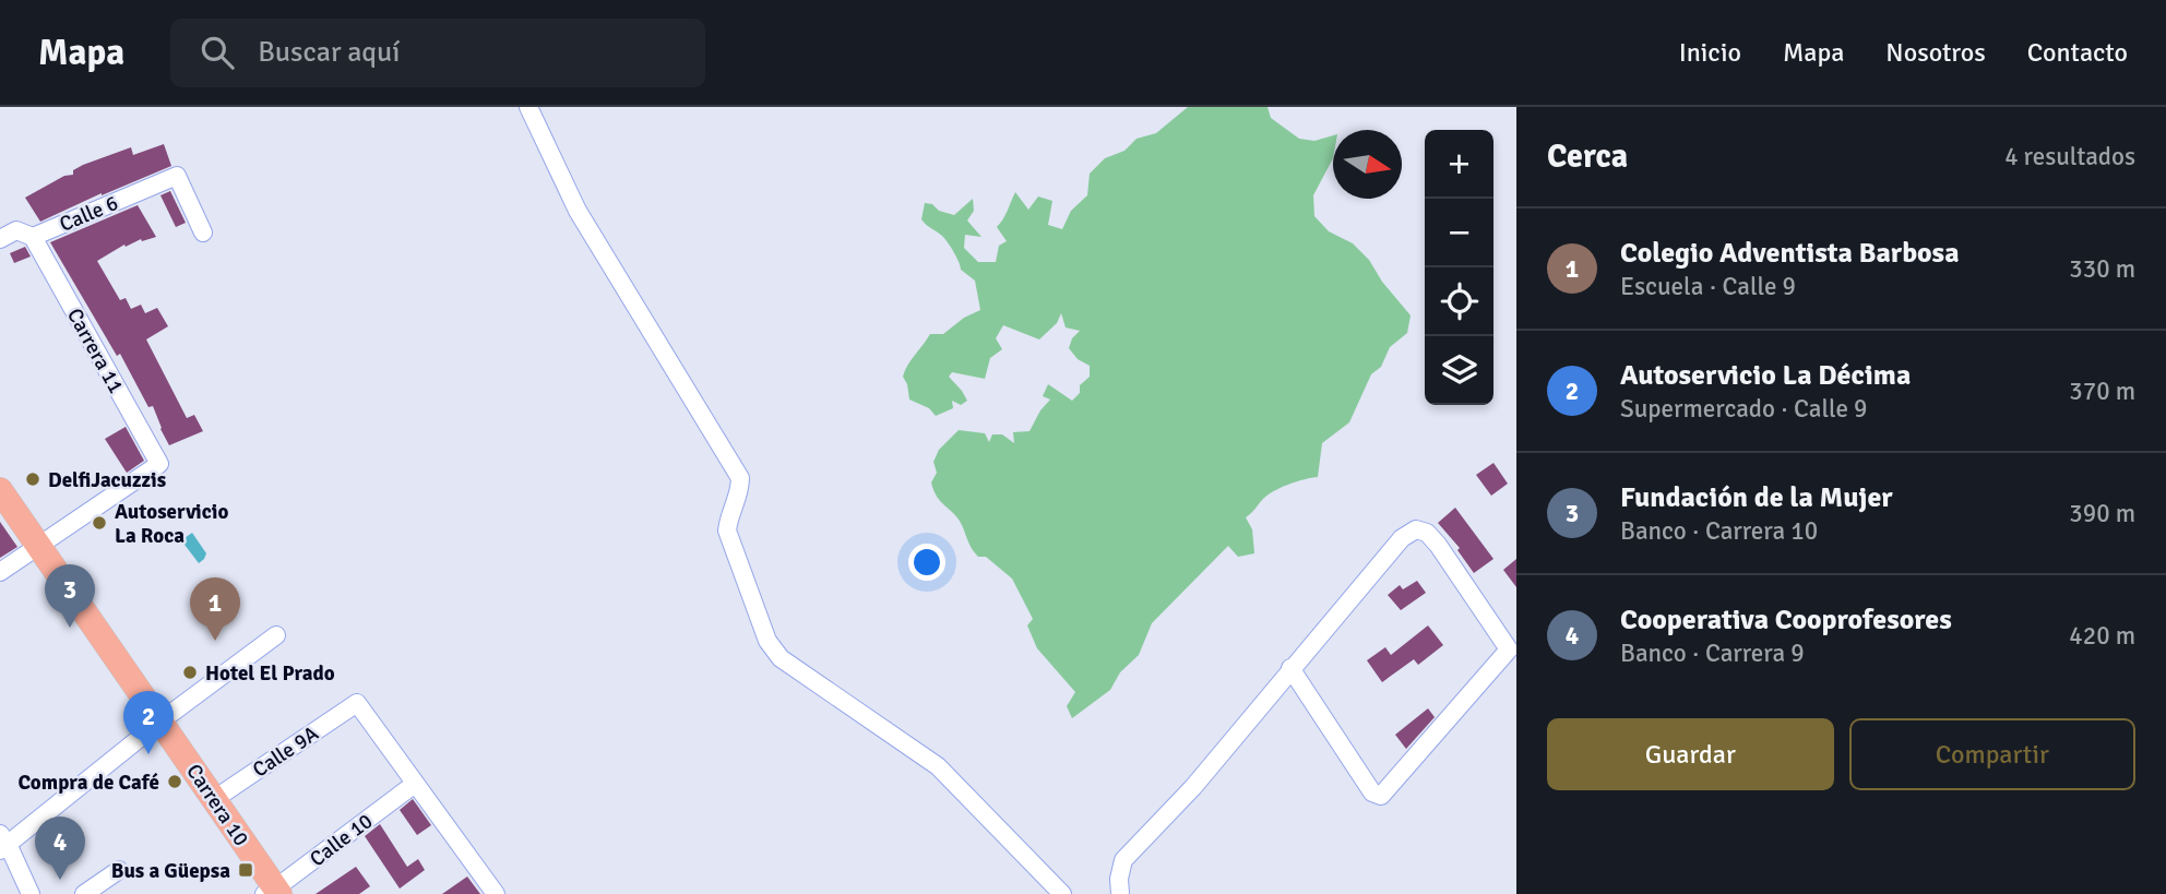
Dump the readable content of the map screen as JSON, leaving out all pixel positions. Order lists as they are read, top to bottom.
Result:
{
  "streets": {
    "highway": ["Carrera 10"],
    "street": [
      "Calle 6",
      "Carrera 11",
      "Calle 9A",
      "Calle 10"
    ]
  },
  "crossings": [
    ["Calle 6", "Carrera 11"],
    ["Carrera 11", "Carrera 10"],
    ["Calle 9A", "Carrera 10"],
    ["Calle 9A", "Calle 10"],
    ["Carrera 10", "Calle 10"]
  ],
  "places": {
    "other": [
      "DelfiJacuzzis",
      "Autoservicio La Roca",
      "Hotel El Prado",
      "Compra de Café"
    ],
    "transit": ["Bus a Güepsa"]
  },
  "north": "right",
  "page": {
    "header": "Mapa",
    "search": "Buscar aquí",
    "nav": [
      "Inicio",
      "Mapa",
      "Nosotros",
      "Contacto"
    ],
    "heading": ["Cerca", "4 resultados"],
    "map_buttons": ["+", "−"],
    "list": [
      {
        "mark": "1",
        "name": "Colegio Adventista Barbosa",
        "note": "Escuela · Calle 9",
        "value": "330 m"
      },
      {
        "mark": "2",
        "name": "Autoservicio La Décima",
        "note": "Supermercado · Calle 9",
        "value": "370 m"
      },
      {
        "mark": "3",
        "name": "Fundación de la Mujer",
        "note": "Banco · Carrera 10",
        "value": "390 m"
      },
      {
        "mark": "4",
        "name": "Cooperativa Cooprofesores",
        "note": "Banco · Carrera 9",
        "value": "420 m"
      }
    ],
    "pins": [
      "3",
      "1",
      "2",
      "4"
    ],
    "buttons": ["Guardar", "Compartir"]
  }
}
